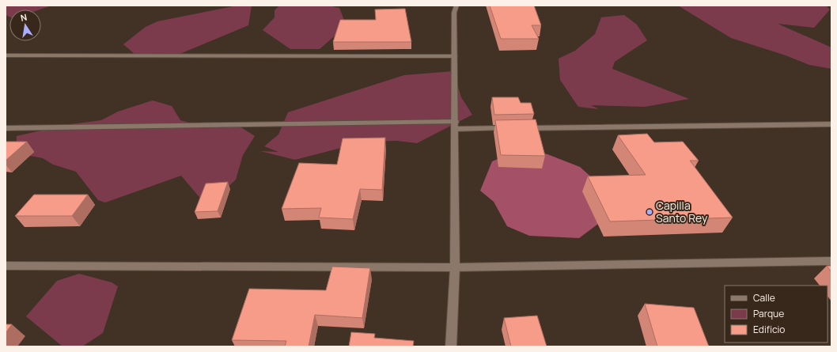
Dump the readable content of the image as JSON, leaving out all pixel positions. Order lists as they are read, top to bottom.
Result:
{
  "places": ["Capilla Santo Rey"],
  "legend": ["Calle", "Parque", "Edificio"],
  "north": "top"
}
